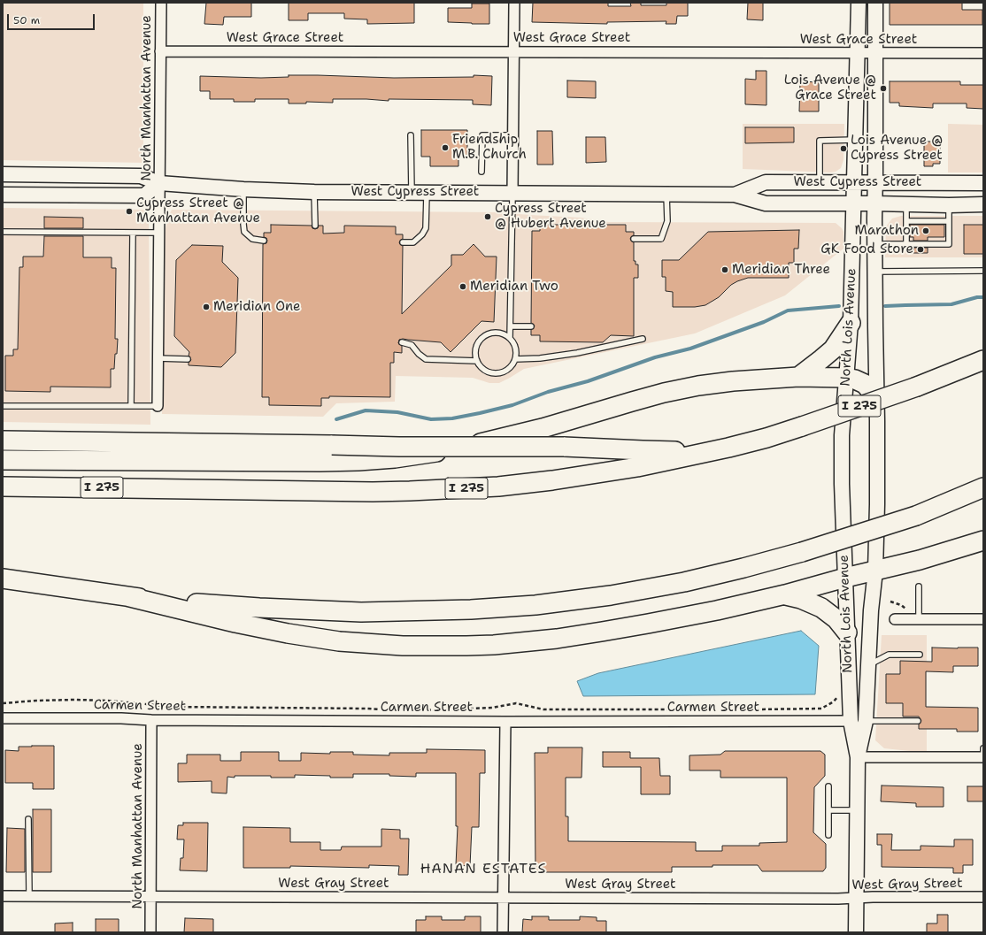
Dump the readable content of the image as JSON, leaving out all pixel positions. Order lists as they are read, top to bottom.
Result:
{
  "streets": {
    "highway": ["I 275"],
    "street": [
      "West Grace Street",
      "North Manhattan Avenue",
      "West Cypress Street",
      "North Lois Avenue",
      "Carmen Street",
      "West Gray Street"
    ]
  },
  "crossings": [
    ["West Grace Street", "North Manhattan Avenue"],
    ["West Grace Street", "North Lois Avenue"],
    ["North Manhattan Avenue", "West Cypress Street"],
    ["North Manhattan Avenue", "Carmen Street"],
    ["North Manhattan Avenue", "West Gray Street"],
    ["West Cypress Street", "North Lois Avenue"],
    ["North Lois Avenue", "Carmen Street"],
    ["North Lois Avenue", "West Gray Street"]
  ],
  "districts": ["HANAN ESTATES"],
  "places": [
    "Lois Avenue @ Grace Street",
    "Friendship M.B. Church",
    "Lois Avenue @ Cypress Street",
    "Cypress Street @ Manhattan Avenue",
    "Cypress Street @ Hubert Avenue",
    "Marathon",
    "GK Food Store",
    "Meridian Three",
    "Meridian Two",
    "Meridian One"
  ],
  "scale_bar": "50 m"
}
